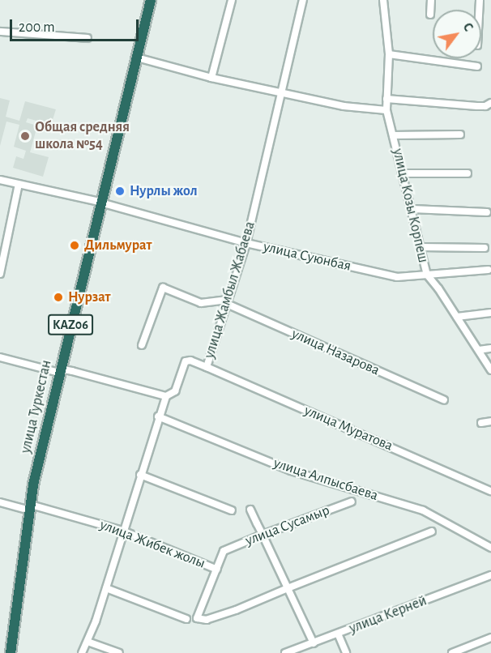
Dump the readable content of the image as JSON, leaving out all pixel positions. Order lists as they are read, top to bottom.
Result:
{
  "streets": {
    "highway": ["KАZ06", "улица Туркестан"],
    "street": [
      "улица Козы Корпеш",
      "улица Суюнбая",
      "улица Жамбыл Жабаева",
      "улица Назарова",
      "улица Муратова",
      "улица Алпысбаева",
      "улица Сусамыр",
      "улица Жибек жолы",
      "улица Керней"
    ]
  },
  "crossings": [
    ["улица Козы Корпеш", "улица Суюнбая"],
    ["улица Суюнбая", "улица Жамбыл Жабаева"],
    ["улица Суюнбая", "улица Туркестан"],
    ["улица Жамбыл Жабаева", "улица Назарова"],
    ["улица Жамбыл Жабаева", "улица Муратова"],
    ["улица Жамбыл Жабаева", "улица Алпысбаева"],
    ["улица Жамбыл Жабаева", "улица Жибек жолы"],
    ["улица Туркестан", "улица Жибек жолы"],
    ["улица Сусамыр", "улица Жибек жолы"]
  ],
  "places": [
    "Общая средняя школа №54",
    "Нурлы жол",
    "Дильмурат",
    "Нурзат"
  ],
  "scale_bar": "200 m",
  "north": "top right"
}
